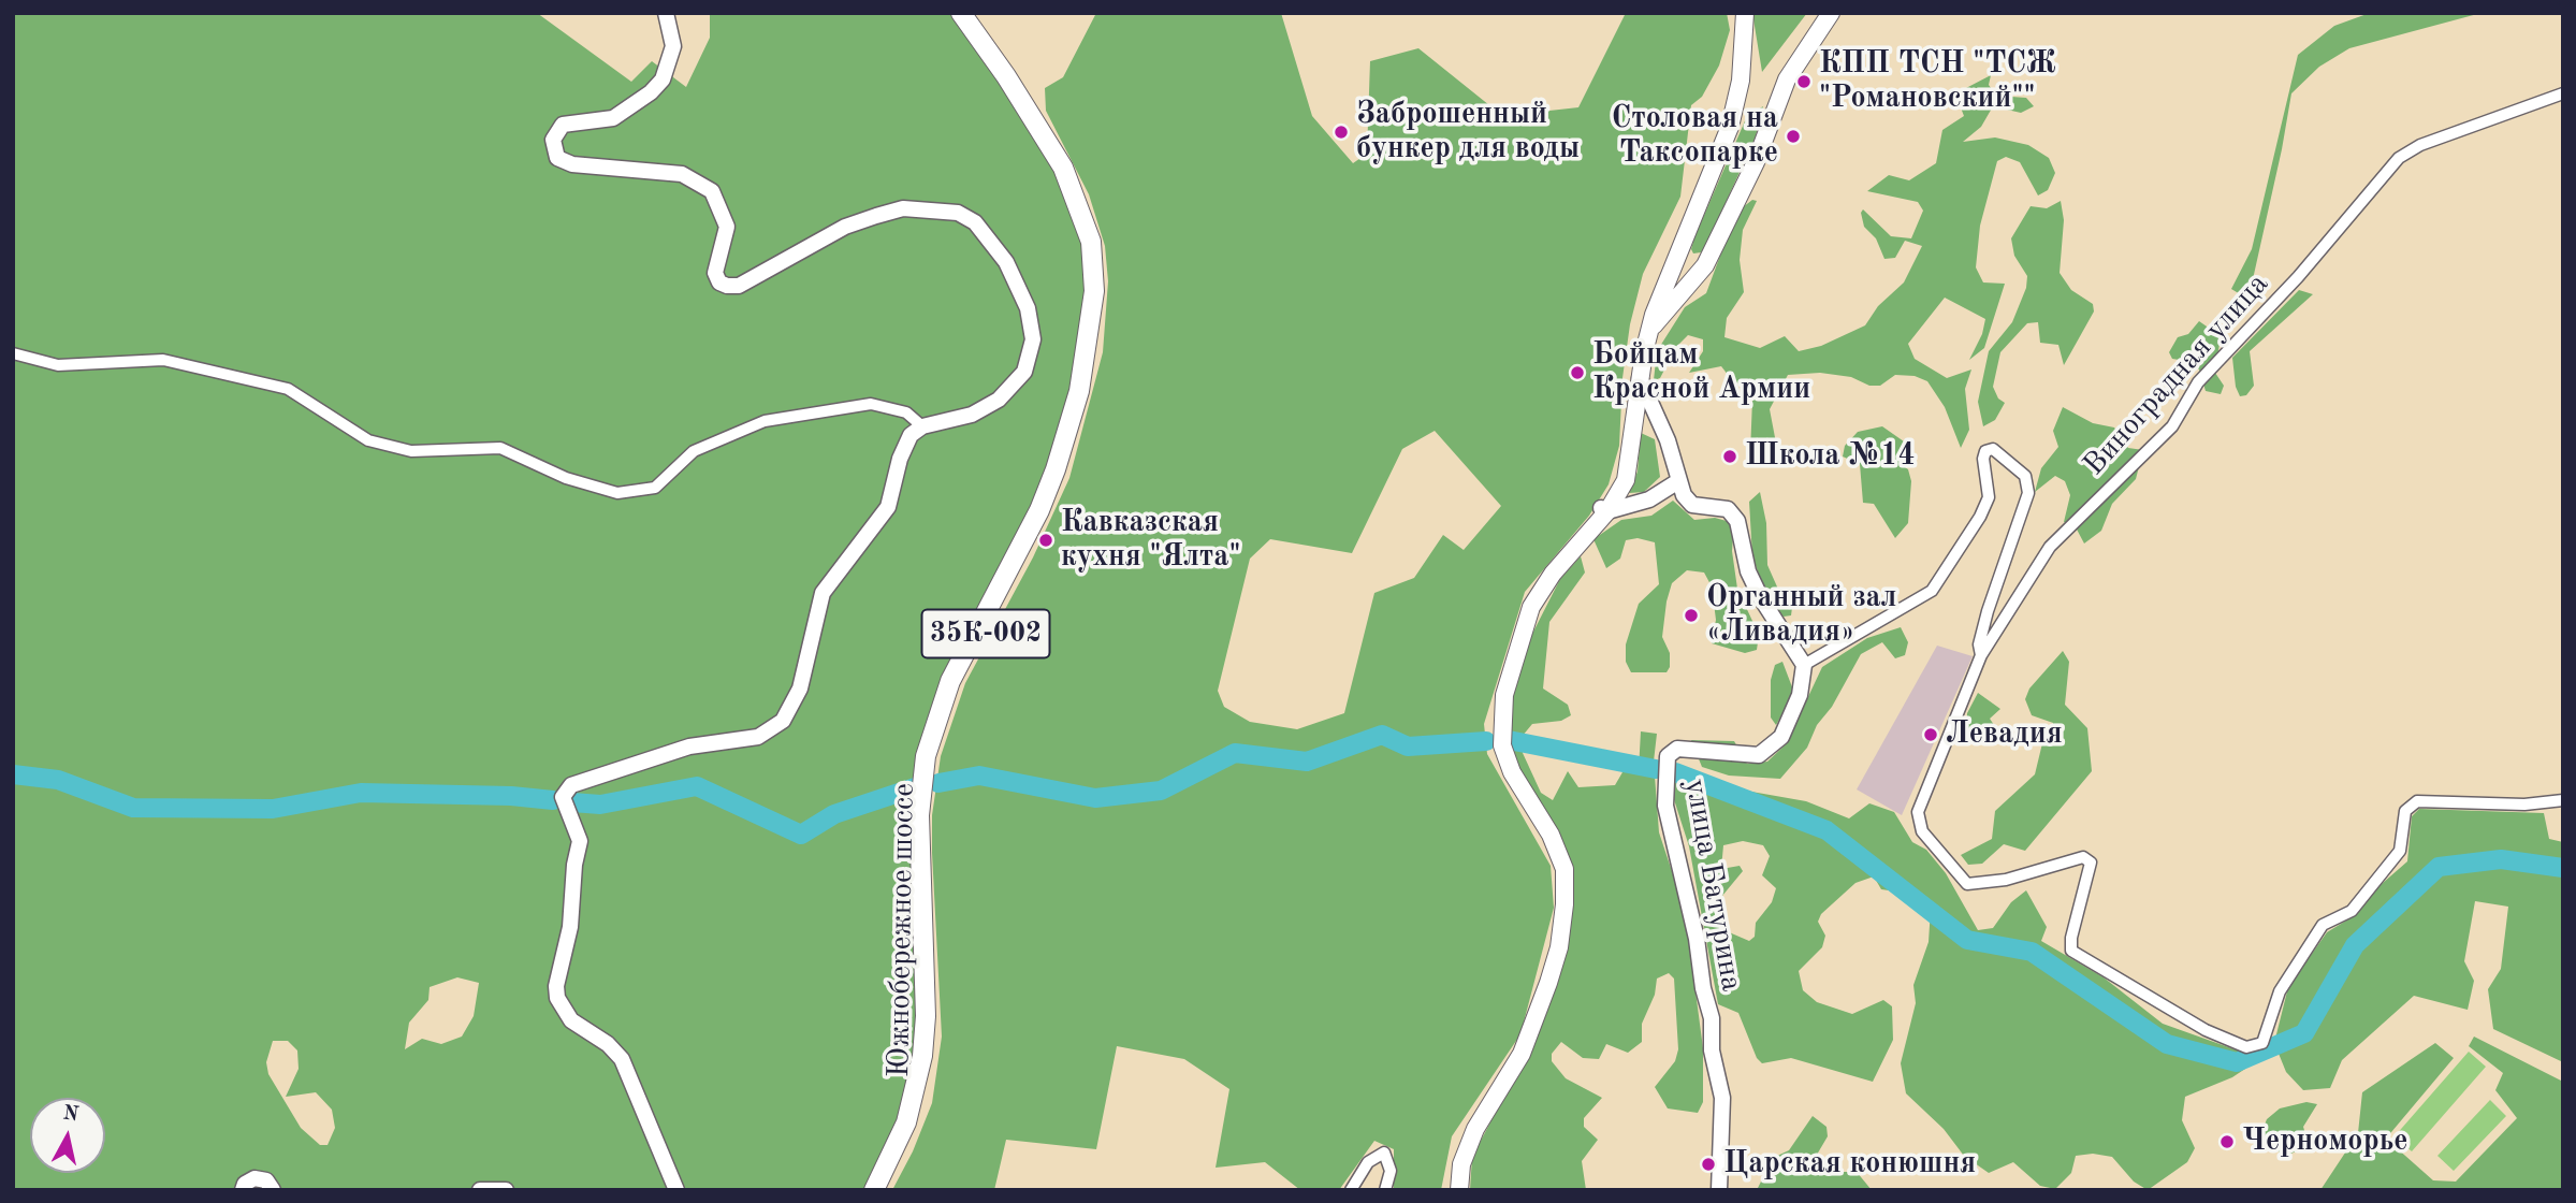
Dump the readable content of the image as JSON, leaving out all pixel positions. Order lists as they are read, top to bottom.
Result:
{
  "streets": {
    "highway": ["35К-002", "Южнобережное шоссе"],
    "street": ["Виноградная улица", "улица Батурина"]
  },
  "places": [
    "КПП ТСН \"ТСЖ \"Романовский\"\"",
    "Заброшенный бункер для воды",
    "Столовая на Таксопарке",
    "Бойцам Красной Армии",
    "Школа №14",
    "Кавказская кухня \"Ялта\"",
    "Органный зал «Ливадия»",
    "Левадия",
    "Черноморье",
    "Царская конюшня"
  ],
  "north": "top"
}
